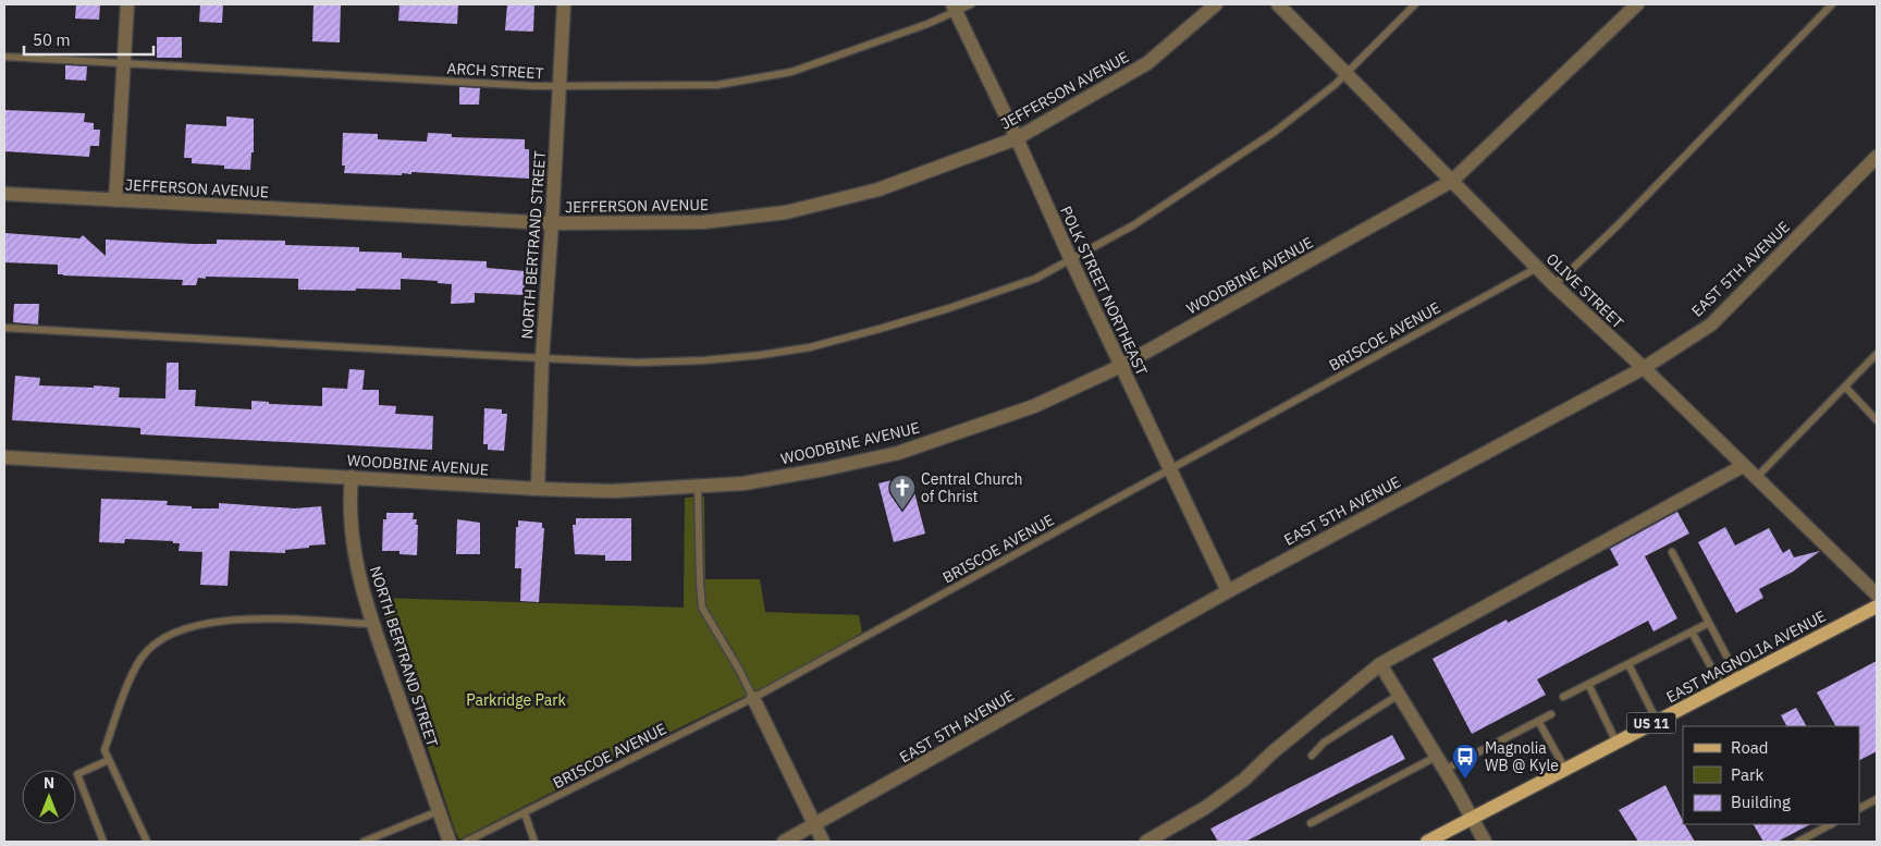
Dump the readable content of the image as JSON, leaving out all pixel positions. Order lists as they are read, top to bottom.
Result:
{
  "streets": {
    "main road": ["EAST MAGNOLIA AVENUE", "US 11"],
    "street": [
      "JEFFERSON AVENUE",
      "NORTH BERTRAND STREET",
      "EAST 5TH AVENUE",
      "WOODBINE AVENUE",
      "POLK STREET NORTHEAST",
      "OLIVE STREET"
    ],
    "lane": ["ARCH STREET", "BRISCOE AVENUE"]
  },
  "crossings": [
    ["ARCH STREET", "NORTH BERTRAND STREET"],
    ["ARCH STREET", "POLK STREET NORTHEAST"],
    ["JEFFERSON AVENUE", "NORTH BERTRAND STREET"],
    ["JEFFERSON AVENUE", "POLK STREET NORTHEAST"],
    ["NORTH BERTRAND STREET", "WOODBINE AVENUE"],
    ["EAST 5TH AVENUE", "POLK STREET NORTHEAST"],
    ["EAST 5TH AVENUE", "OLIVE STREET"],
    ["WOODBINE AVENUE", "POLK STREET NORTHEAST"],
    ["WOODBINE AVENUE", "OLIVE STREET"],
    ["POLK STREET NORTHEAST", "BRISCOE AVENUE"],
    ["OLIVE STREET", "BRISCOE AVENUE"]
  ],
  "parks": ["Parkridge Park"],
  "places": {
    "church": ["Central Church of Christ"],
    "bus stop": ["Magnolia WB @ Kyle"]
  },
  "legend": ["Road", "Park", "Building"],
  "scale_bar": "50 m",
  "north": "top"
}
